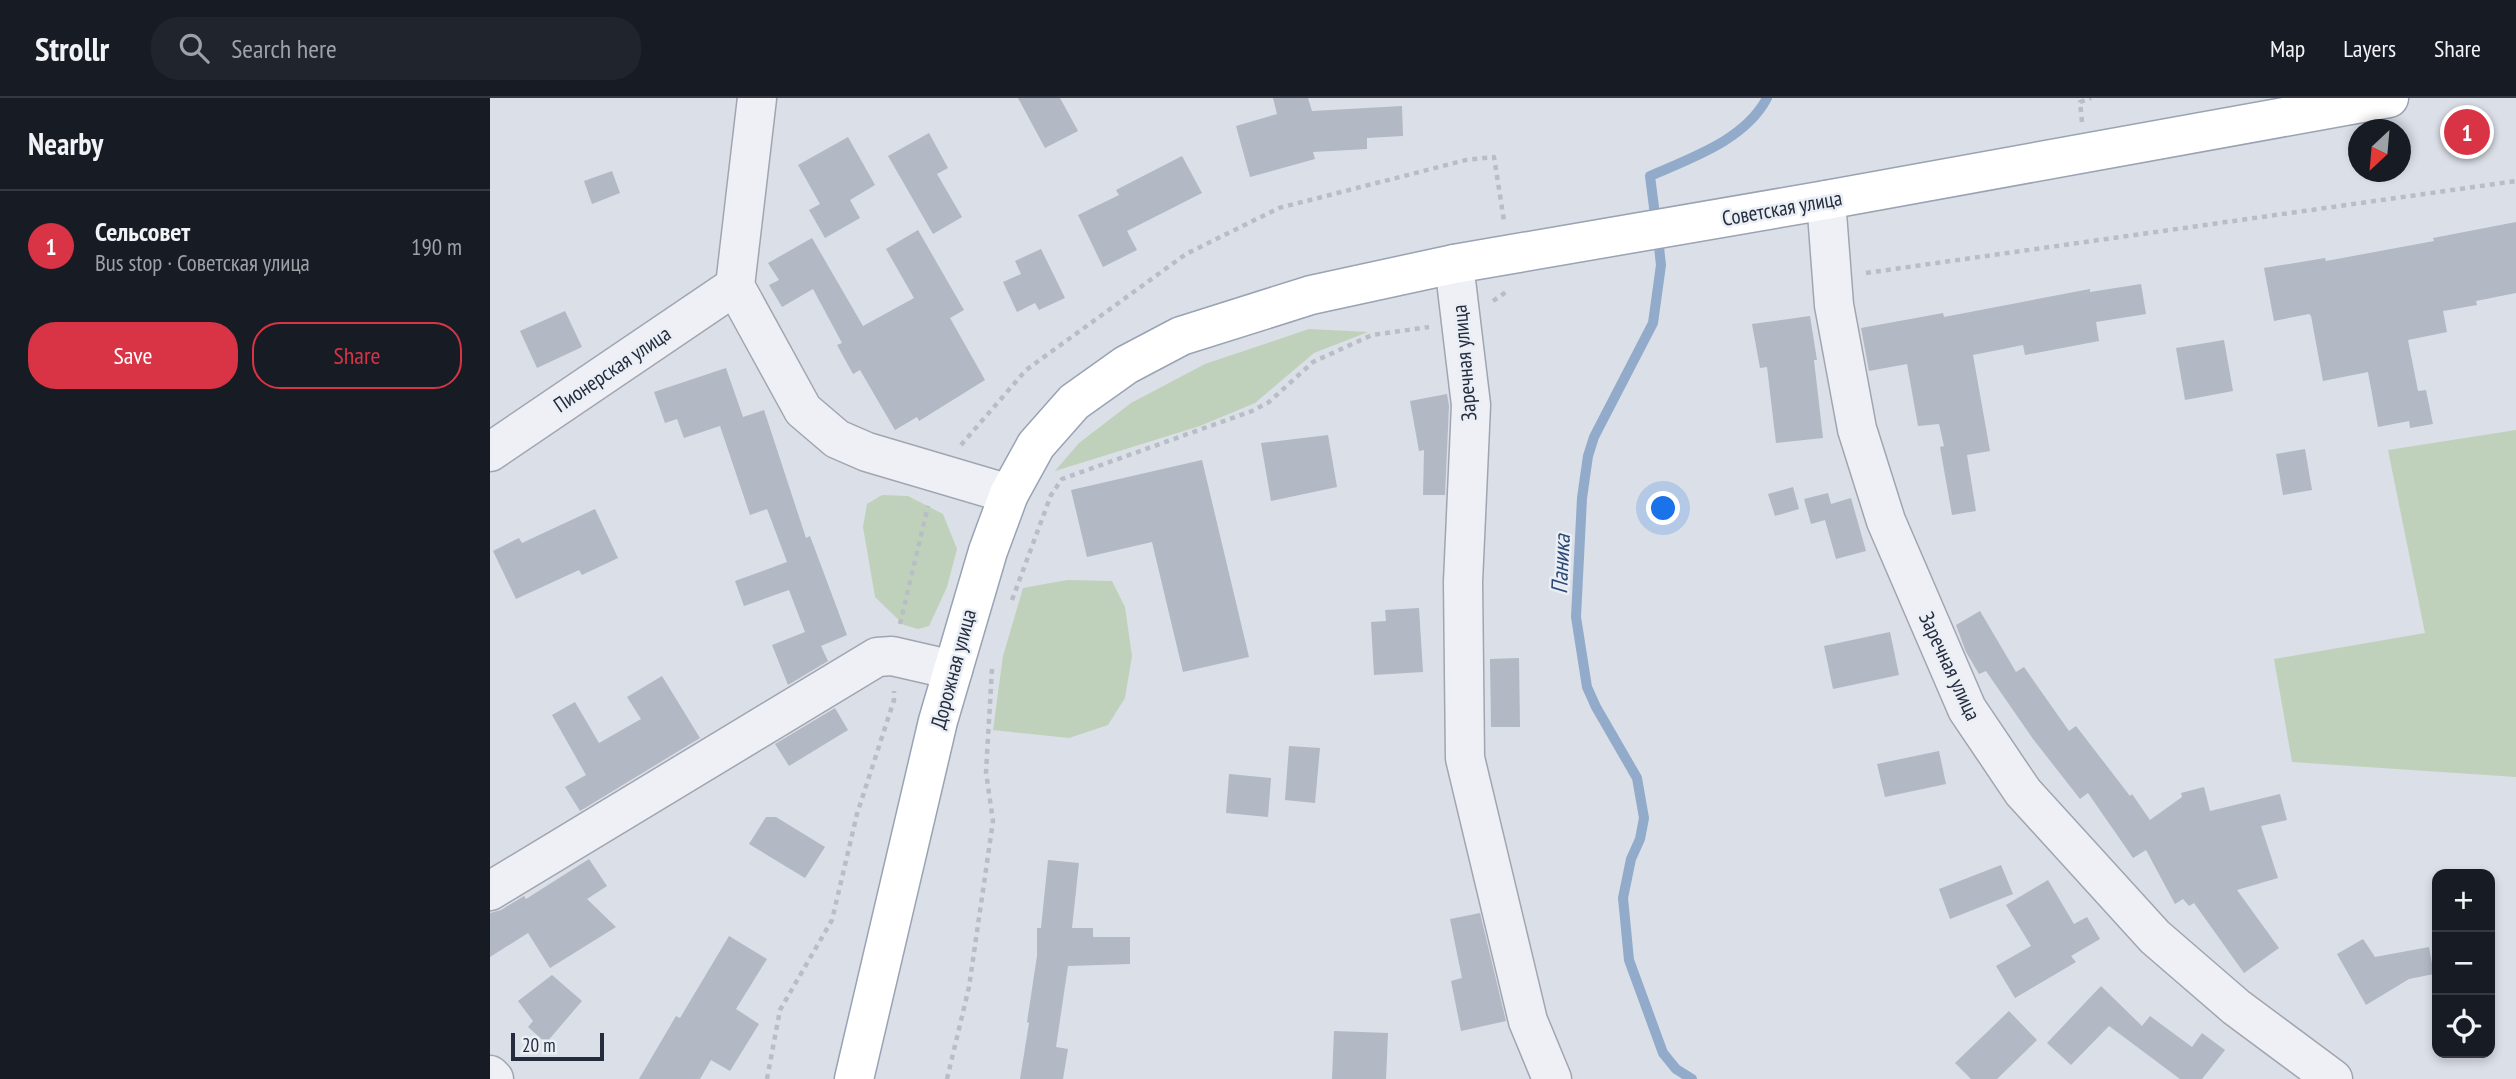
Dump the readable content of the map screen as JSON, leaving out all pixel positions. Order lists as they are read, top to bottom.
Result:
{
  "streets": {
    "main road": ["Советская улица", "Дорожная улица"],
    "street": ["Заречная улица", "Пионерская улица"]
  },
  "crossings": [
    ["Советская улица", "Заречная улица"],
    ["Советская улица", "Дорожная улица"]
  ],
  "water": ["Паника"],
  "scale_bar": "20 m",
  "north": "bottom left",
  "page": {
    "header": "Strollr",
    "search": "Search here",
    "nav": ["Map", "Layers", "Share"],
    "heading": "Nearby",
    "pins": "1",
    "list": [
      {
        "mark": "1",
        "name": "Сельсовет",
        "note": "Bus stop · Советская улица",
        "value": "190 m"
      }
    ],
    "buttons": ["Save", "Share"],
    "map_buttons": ["+", "−"],
    "scale": "20 m"
  }
}
